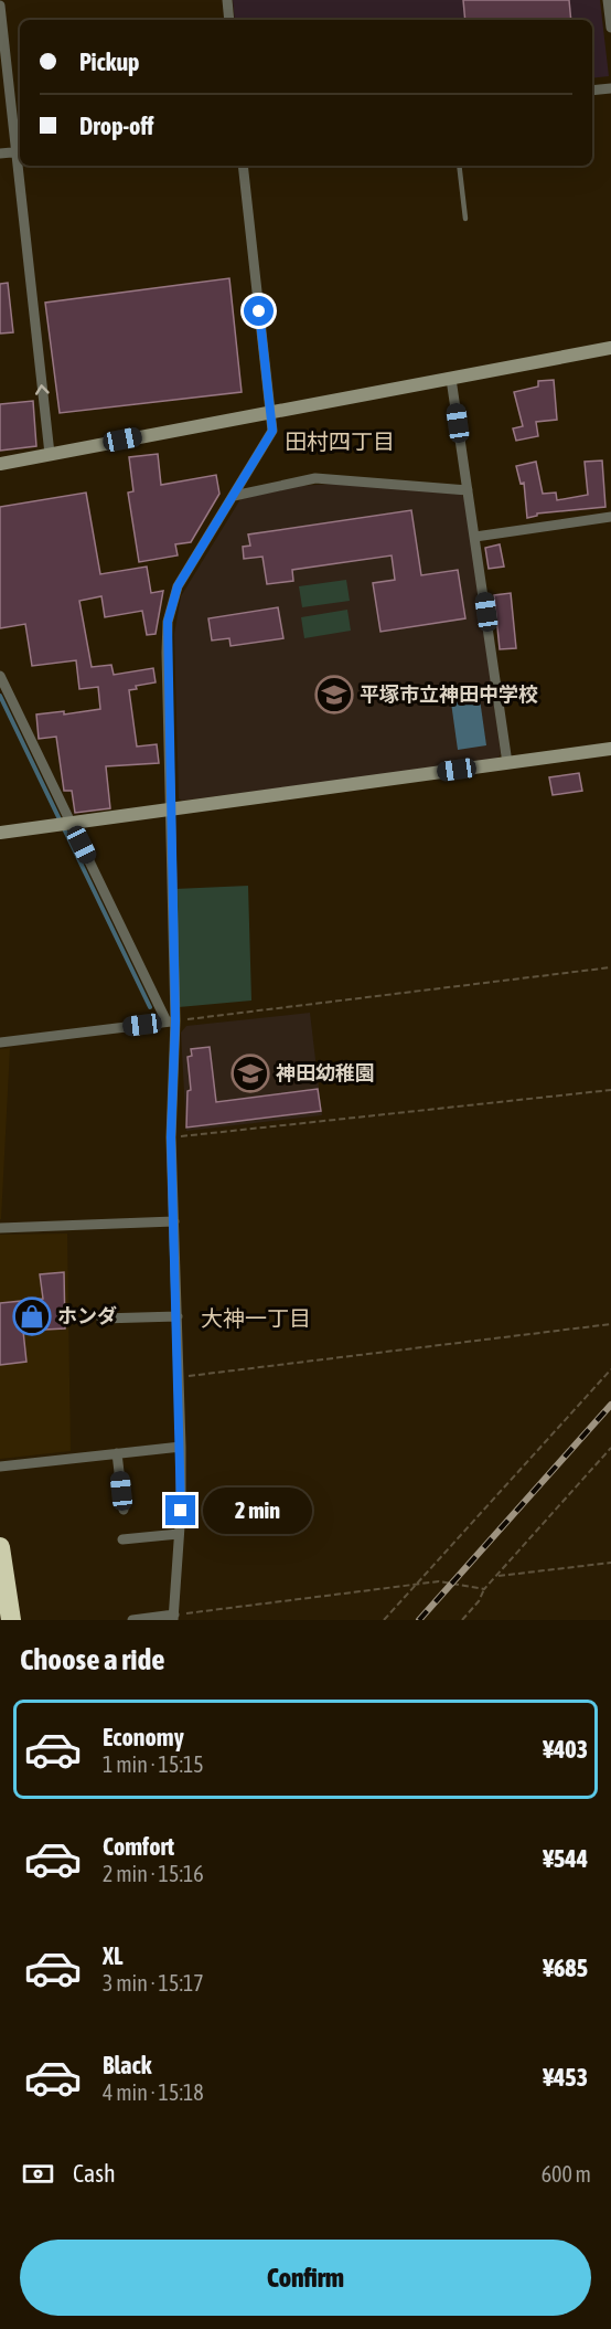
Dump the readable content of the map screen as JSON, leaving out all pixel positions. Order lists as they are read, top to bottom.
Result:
{
  "districts": ["田村四丁目", "大神一丁目"],
  "places": {
    "school or university": ["平塚市立神田中学校", "神田幼稚園"],
    "shop": ["ホンダ"]
  },
  "page": {
    "banner": ["Pickup", "Drop-off"],
    "bubble": "2 min",
    "heading": "Choose a ride",
    "list": [
      {
        "name": "Economy",
        "note": "1 min · 15:15",
        "value": "¥403"
      },
      {
        "name": "Comfort",
        "note": "2 min · 15:16",
        "value": "¥544"
      },
      {
        "name": "XL",
        "note": "3 min · 15:17",
        "value": "¥685"
      },
      {
        "name": "Black",
        "note": "4 min · 15:18",
        "value": "¥453"
      }
    ],
    "pay": ["Cash", "600 m"],
    "buttons": "Confirm"
  }
}
